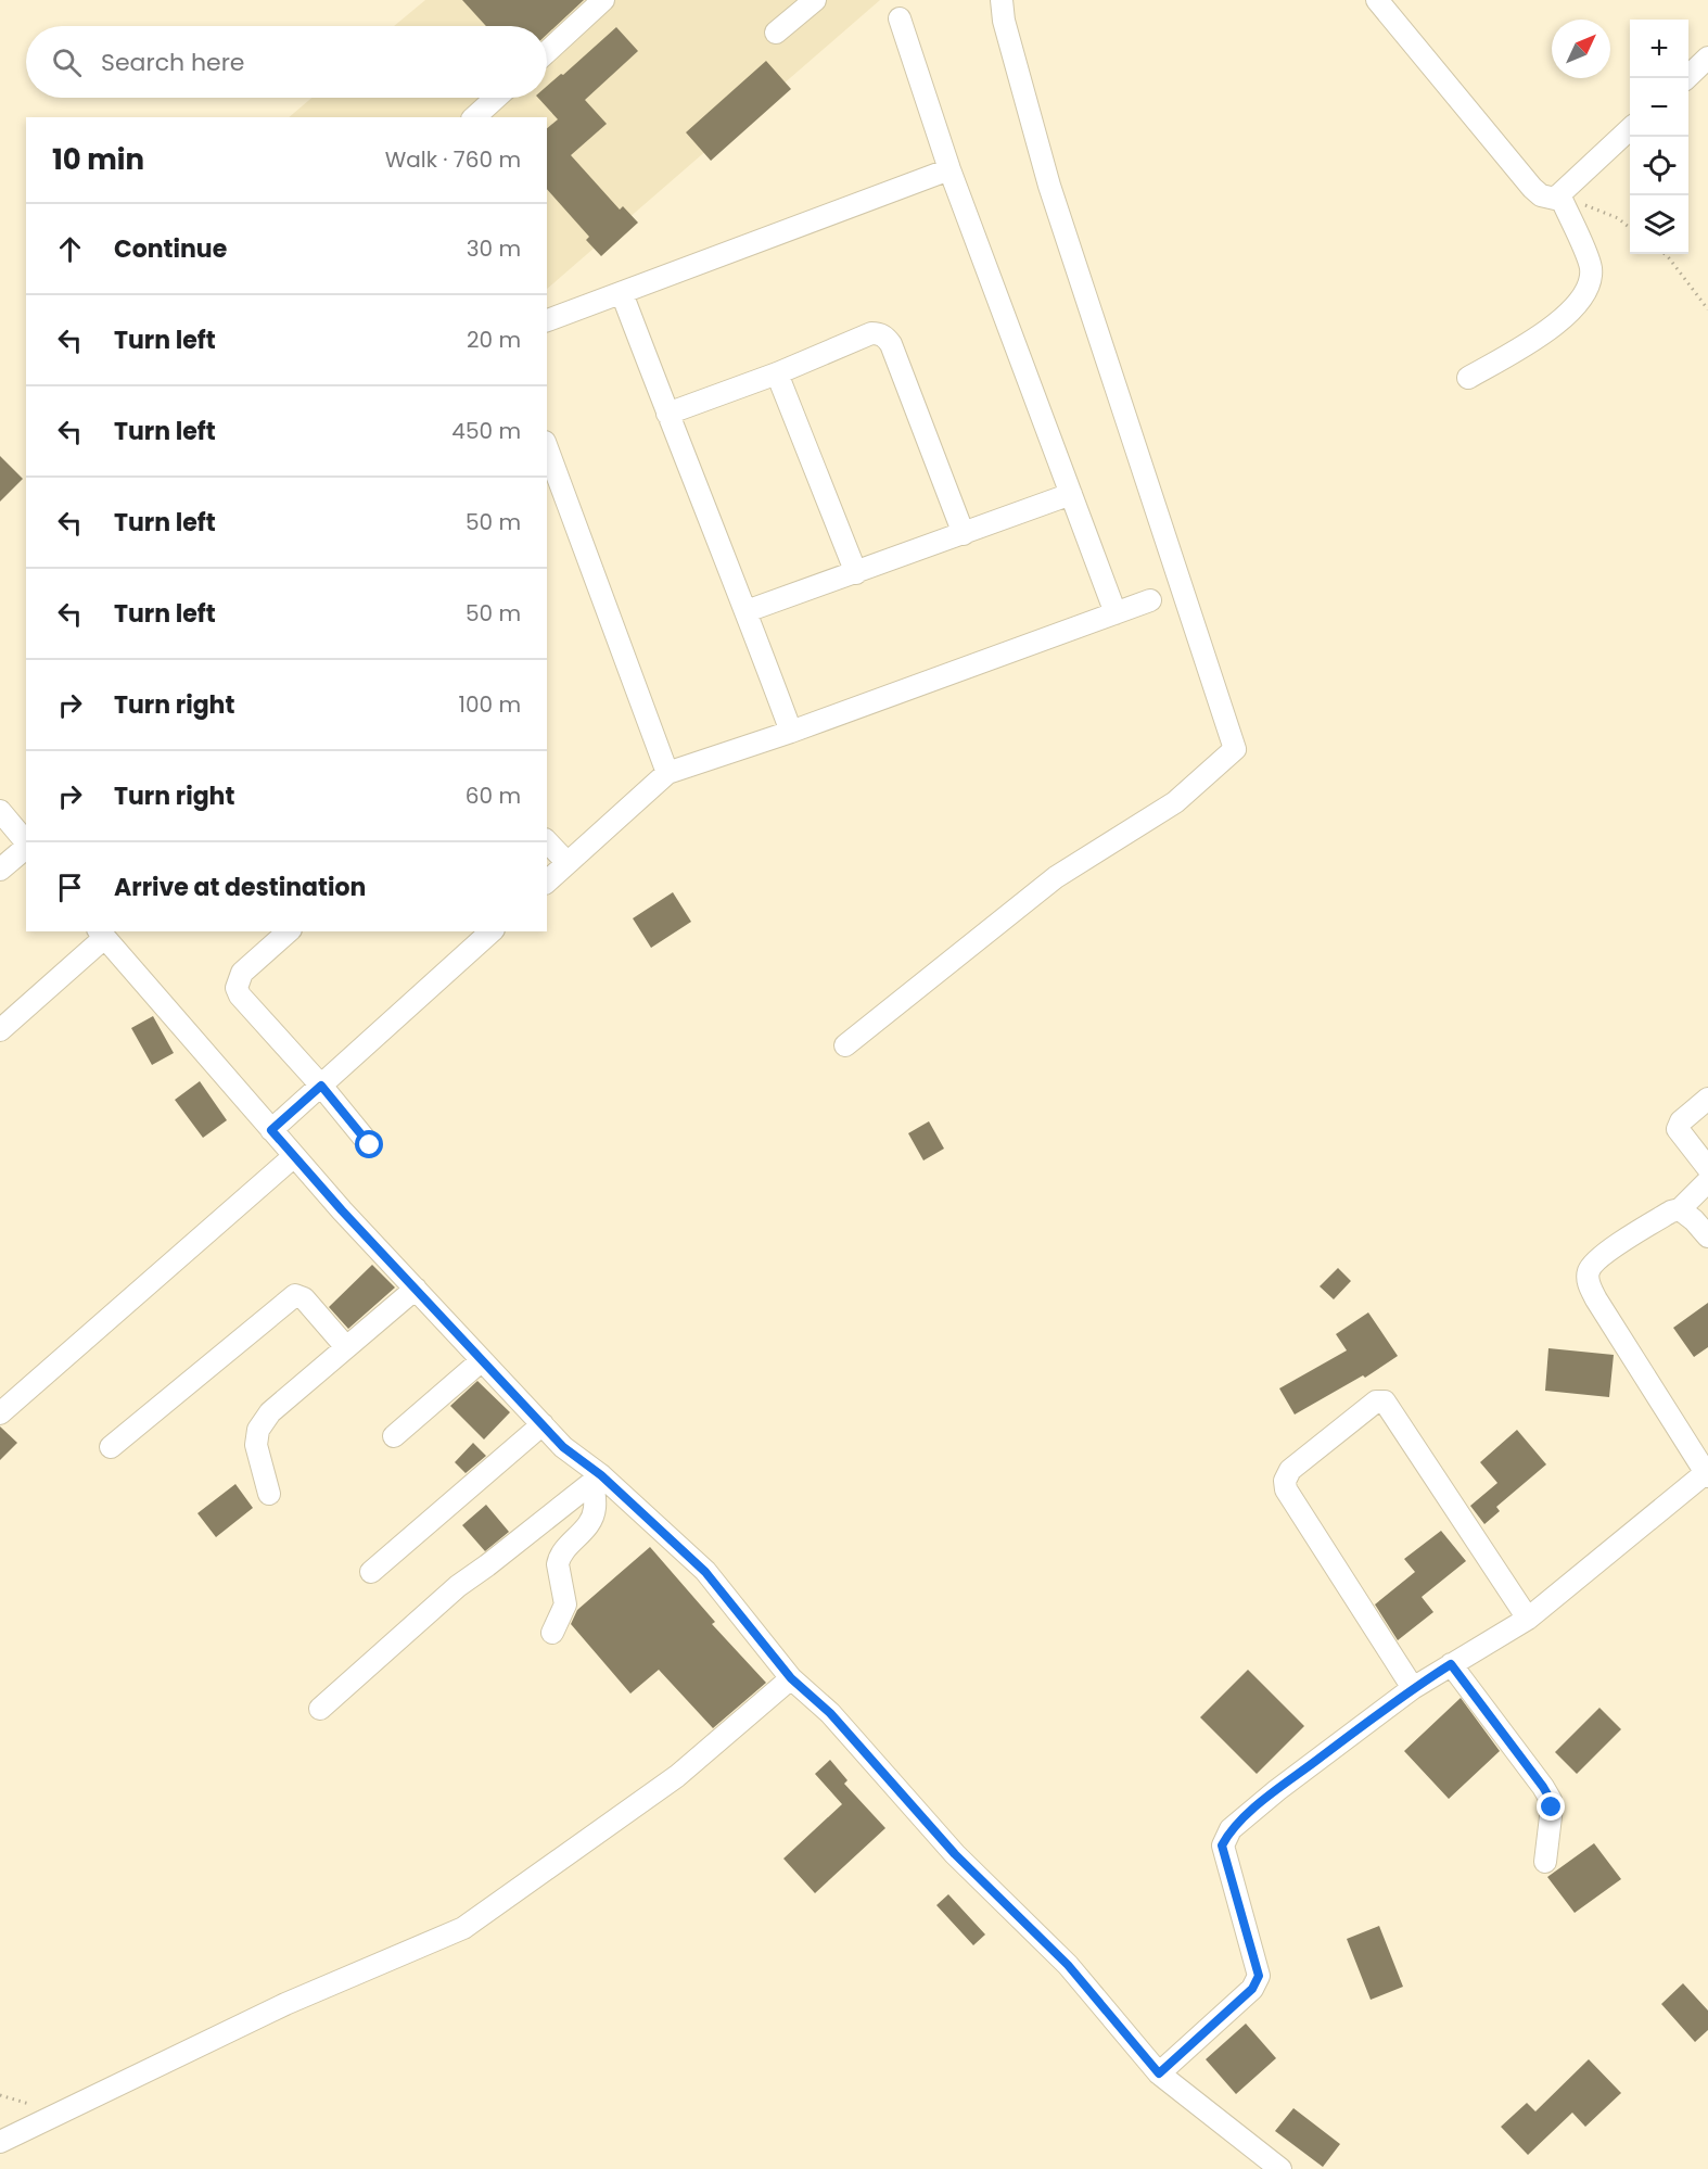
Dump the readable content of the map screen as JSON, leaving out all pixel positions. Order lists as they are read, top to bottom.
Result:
{
  "north": "top right",
  "page": {
    "map_buttons": ["+", "−"],
    "search": "Search here",
    "heading": ["10 min", "Walk · 760 m"],
    "list": [
      ["Continue", "30 m"],
      ["Turn left", "20 m"],
      ["Turn left", "450 m"],
      ["Turn left", "50 m"],
      ["Turn left", "50 m"],
      ["Turn right", "100 m"],
      ["Turn right", "60 m"],
      "Arrive at destination"
    ]
  }
}
